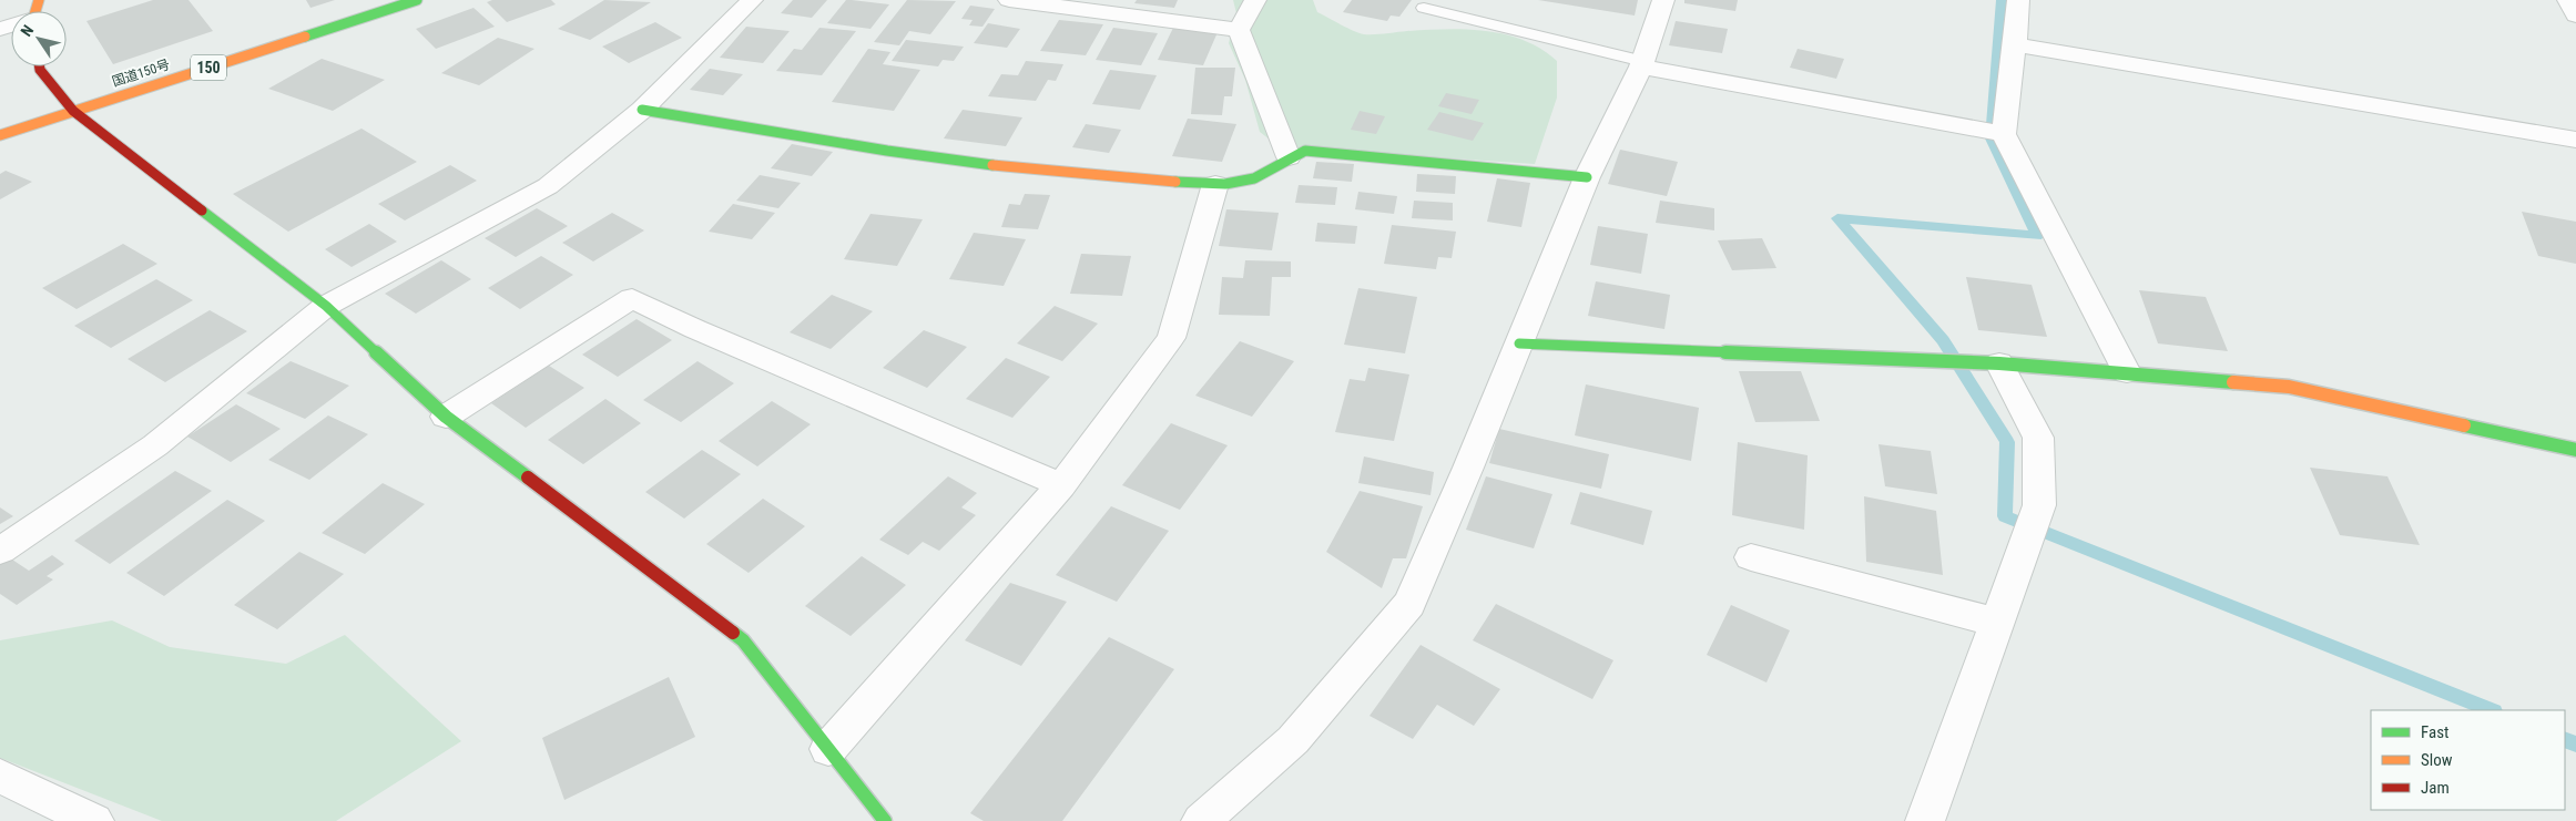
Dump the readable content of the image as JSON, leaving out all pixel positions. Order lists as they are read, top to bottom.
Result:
{
  "streets": {
    "main road": ["150", "国道150号"]
  },
  "legend": ["Fast", "Slow", "Jam"],
  "north": "top left"
}
